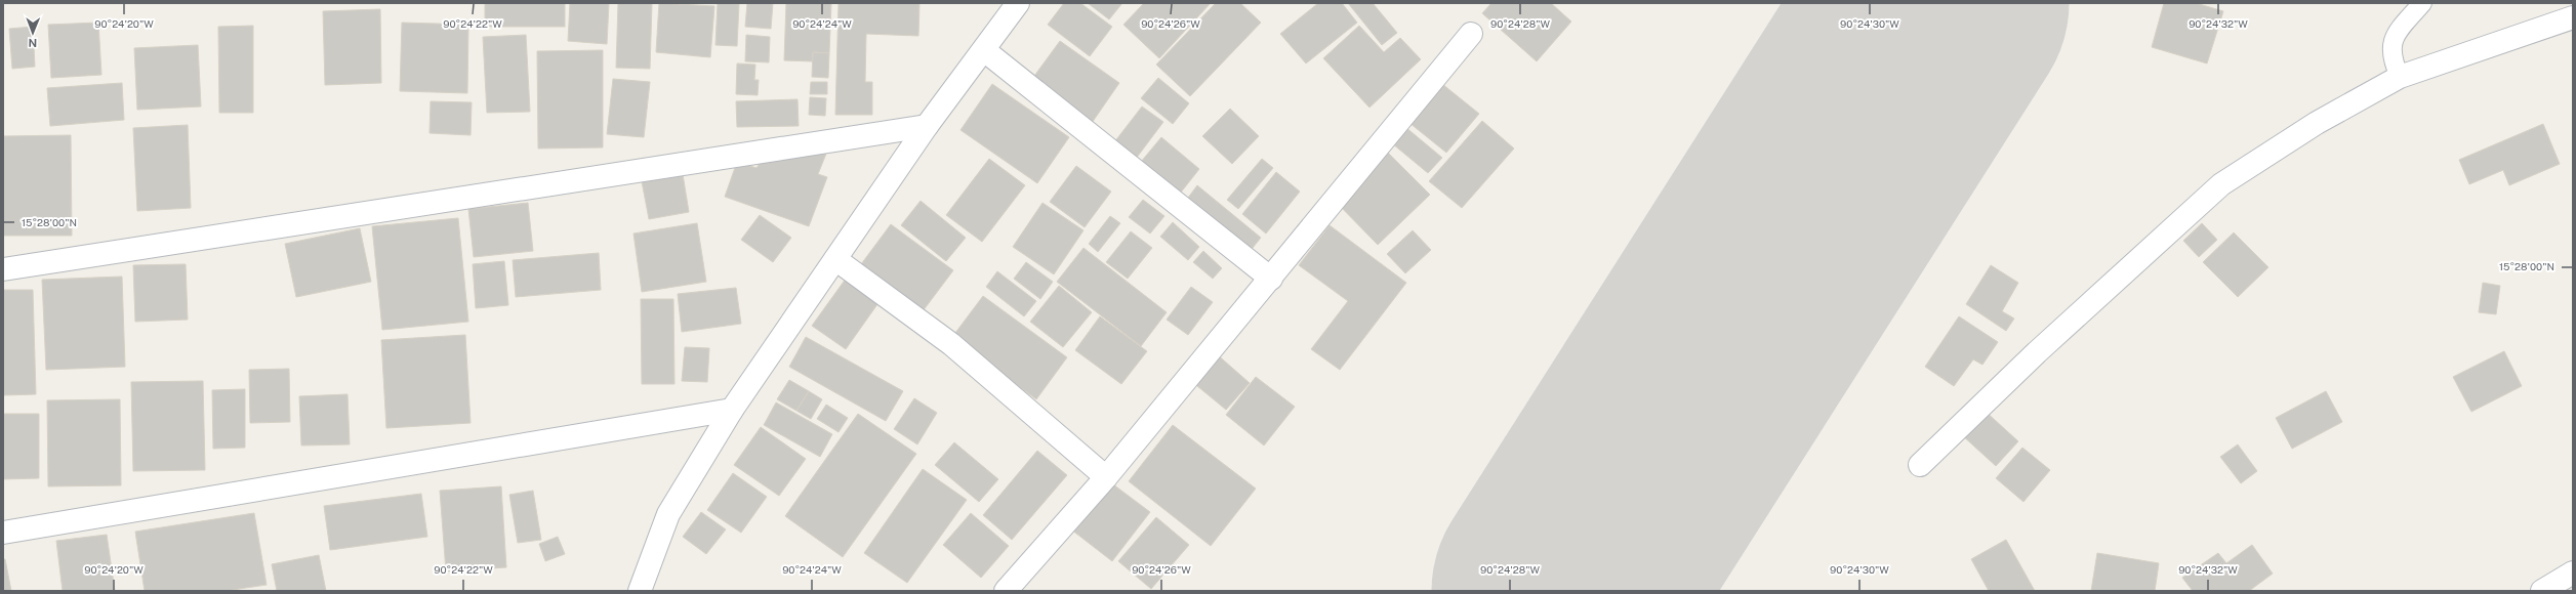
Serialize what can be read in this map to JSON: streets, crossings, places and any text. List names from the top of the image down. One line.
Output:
{"north":"bottom","coordinates":["90°24'20\"W","90°24'22\"W","90°24'24\"W","90°24'26\"W","90°24'28\"W","90°24'30\"W","90°24'32\"W","15°28'00\"N"]}
